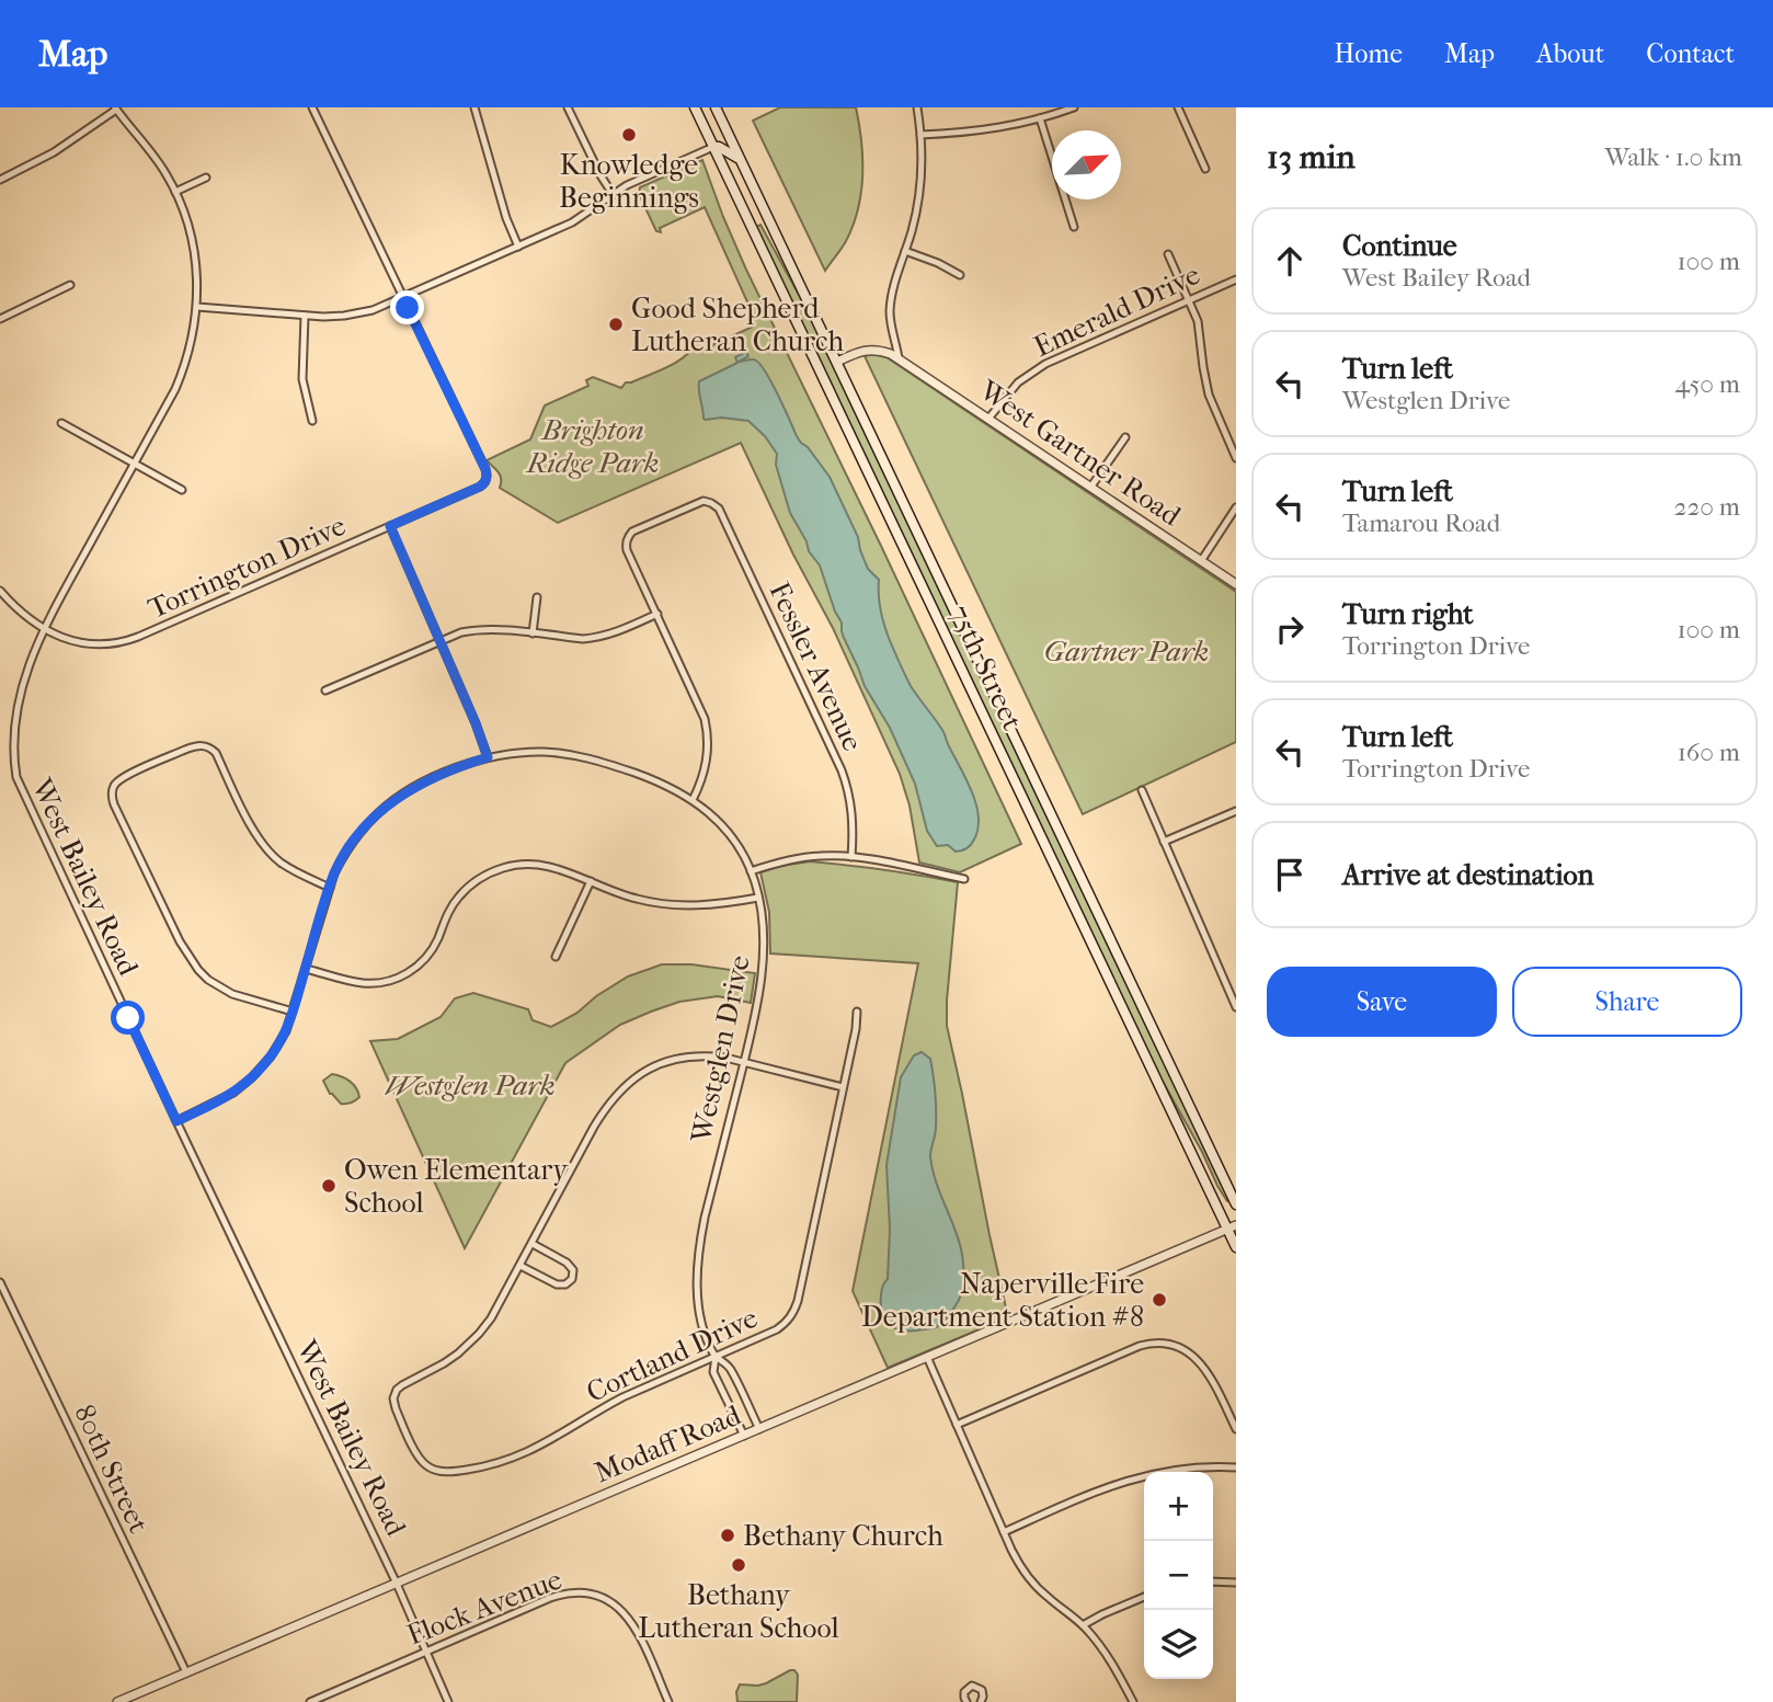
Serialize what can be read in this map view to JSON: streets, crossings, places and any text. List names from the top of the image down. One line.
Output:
{"streets":{"main road":["75th Street"],"street":["Emerald Drive","West Gartner Road","Torrington Drive","Fessler Avenue","West Bailey Road","Westglen Drive","Cortland Drive","Modaff Road","80th Street","Flock Avenue"]},"crossings":[["Emerald Drive","West Gartner Road"],["West Gartner Road","75th Street"],["Torrington Drive","West Bailey Road"],["75th Street","Modaff Road"],["West Bailey Road","Westglen Drive"],["West Bailey Road","Modaff Road"],["West Bailey Road","Flock Avenue"],["Westglen Drive","Cortland Drive"],["Westglen Drive","Modaff Road"],["Modaff Road","80th Street"]],"parks":["Brighton Ridge Park","Gartner Park","Westglen Park"],"places":["Knowledge Beginnings","Good Shepherd Lutheran Church","Owen Elementary School","Naperville Fire Department Station #8","Bethany Church","Bethany Lutheran School"],"north":"top right","page":{"header":"Map","nav":["Home","Map","About","Contact"],"heading":["13 min","Walk · 1.0 km"],"list":[["Continue","West Bailey Road","100 m"],["Turn left","Westglen Drive","450 m"],["Turn left","Tamarou Road","220 m"],["Turn right","Torrington Drive","100 m"],["Turn left","Torrington Drive","160 m"],"Arrive at destination"],"buttons":["Save","Share"],"map_buttons":["+","−"]}}
